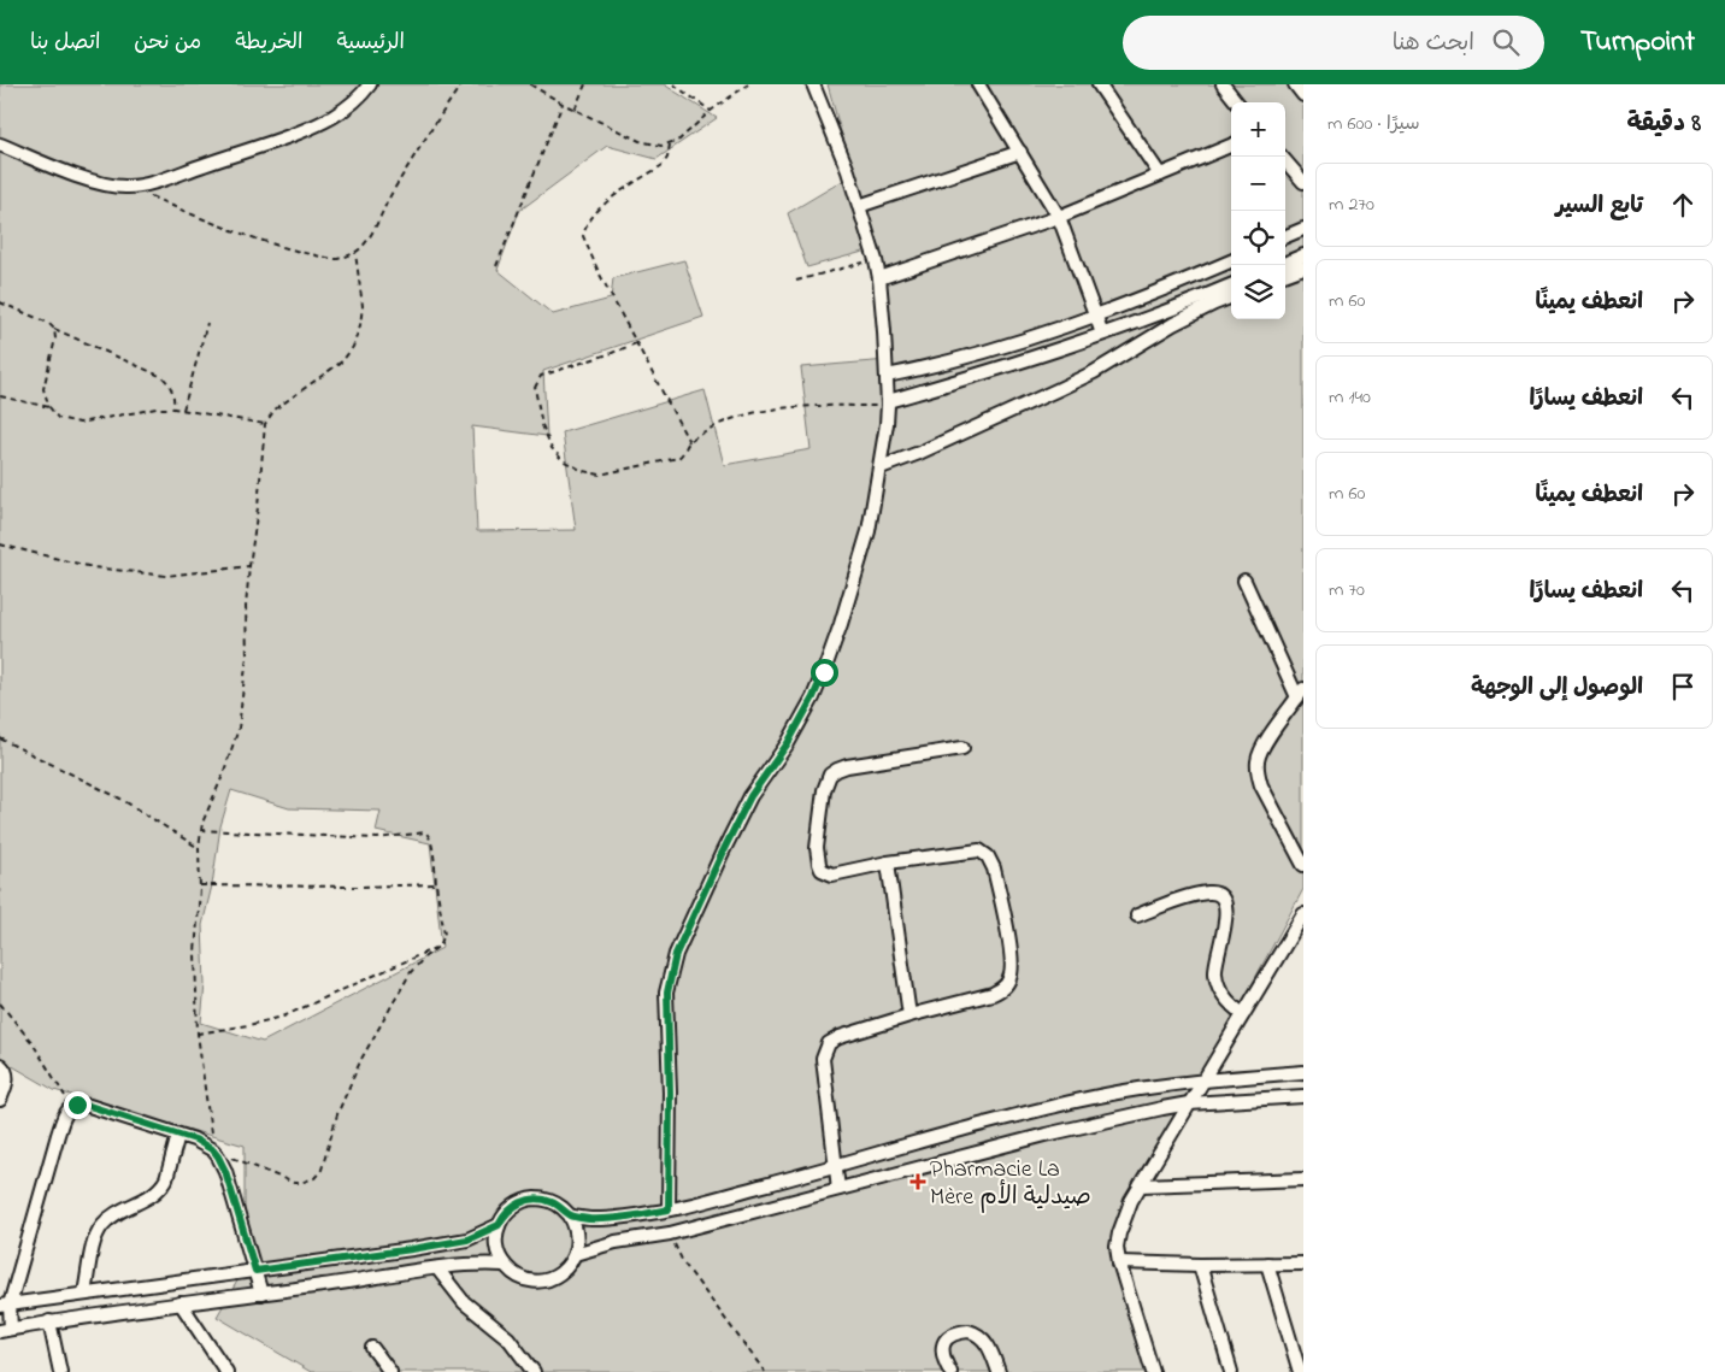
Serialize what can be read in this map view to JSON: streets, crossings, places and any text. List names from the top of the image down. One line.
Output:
{"places":{"health":["Pharmacie La Mère صيدلية الأم"]},"page":{"header":"Turnpoint","search":"ابحث هنا","nav":["الرئيسية","الخريطة","من نحن","اتصل بنا"],"heading":["8 دقيقة","سيرًا · 600 m"],"map_buttons":["+","−"],"list":[["تابع السير","270 m"],["انعطف يمينًا","60 m"],["انعطف يسارًا","140 m"],["انعطف يمينًا","60 m"],["انعطف يسارًا","70 m"],"الوصول إلى الوجهة"]}}
